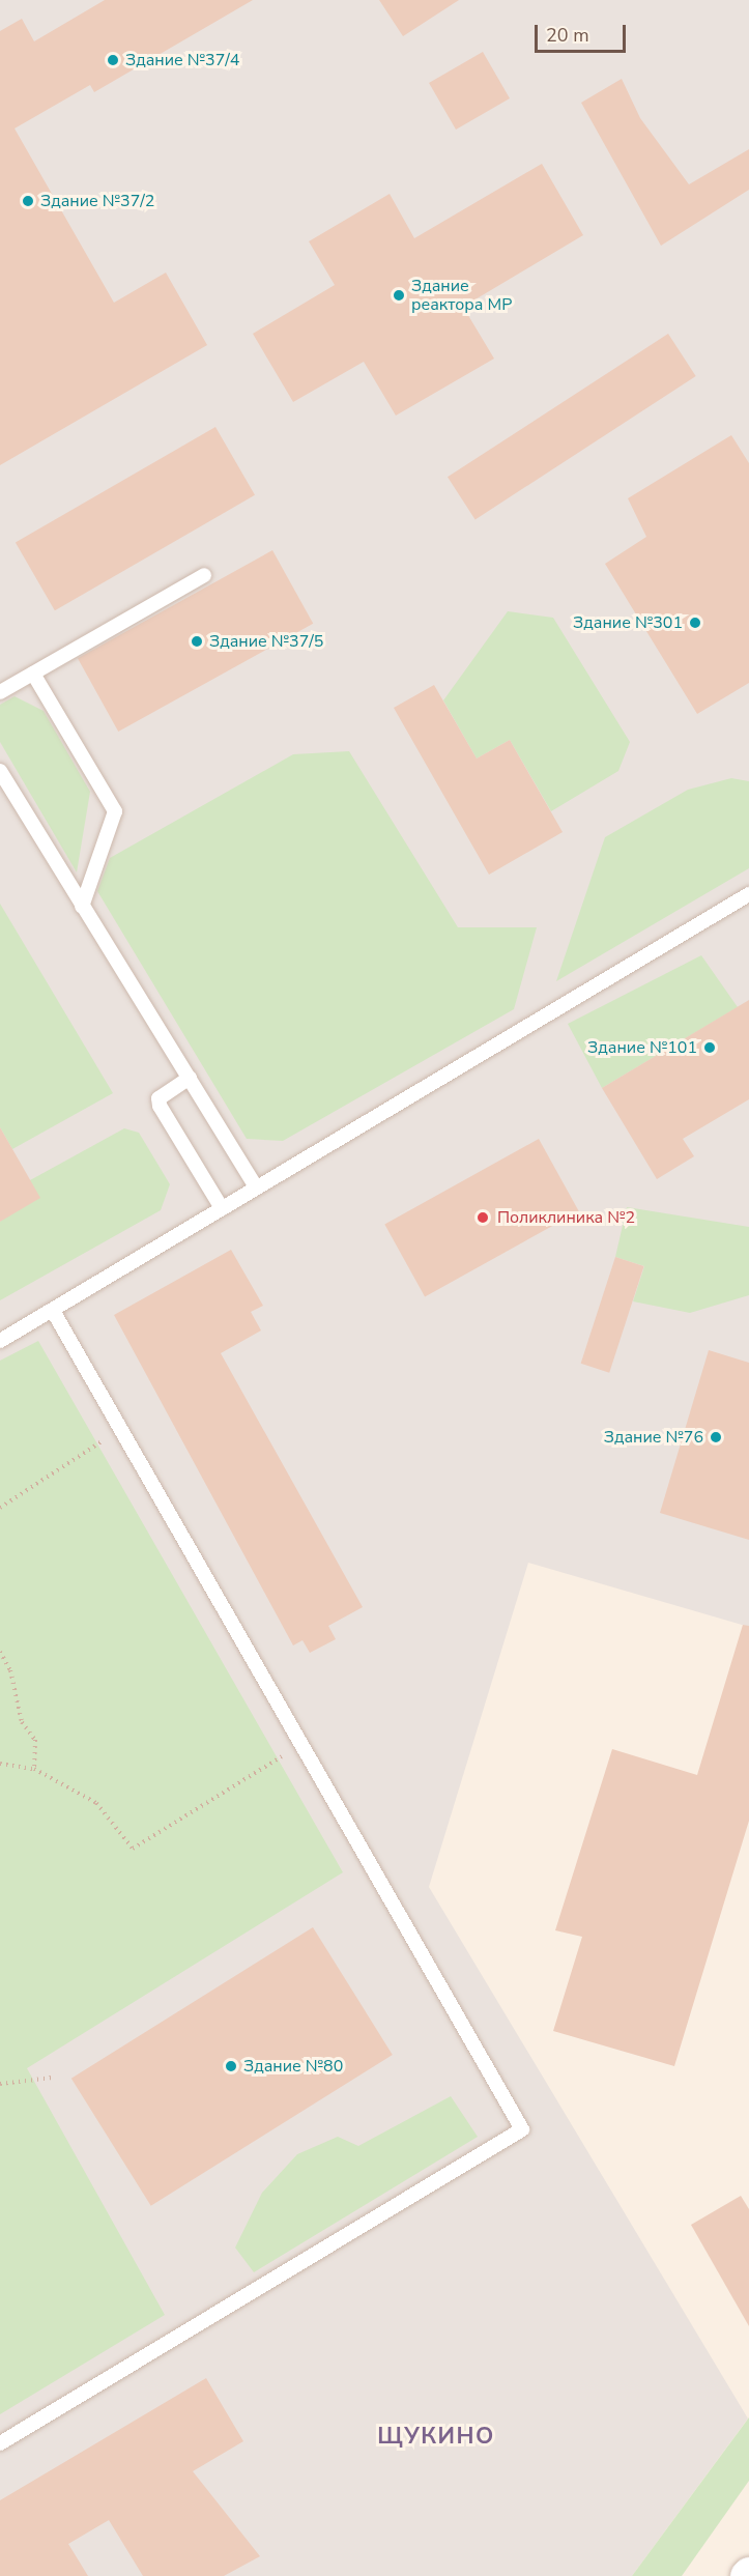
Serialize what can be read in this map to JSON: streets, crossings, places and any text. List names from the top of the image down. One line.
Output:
{"districts":["ЩУКИНО"],"places":["Здание №37/4","Здание №37/2","Здание реактора МР","Здание №301","Здание №37/5","Здание №101","Поликлиника №2","Здание №76","Здание №80"],"scale_bar":"20 m"}
